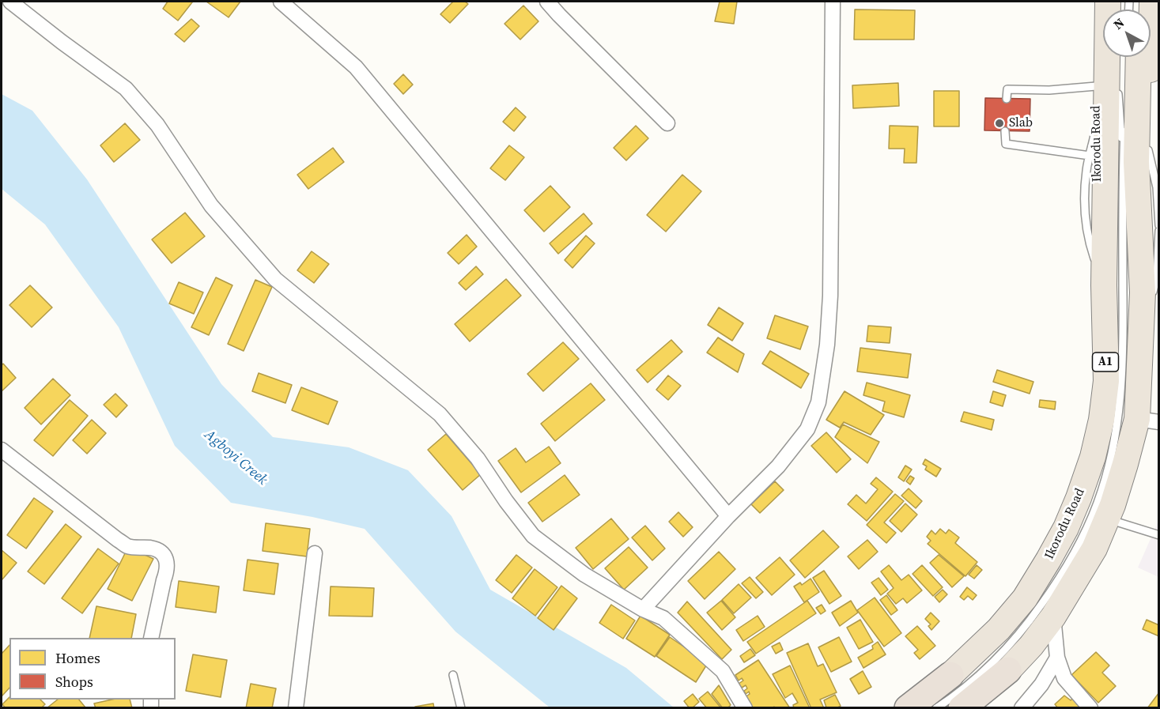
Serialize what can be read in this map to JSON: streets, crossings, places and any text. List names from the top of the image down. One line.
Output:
{"streets":{"highway":["Ikorodu Road","A1"]},"water":["Agboyi Creek"],"places":["Slab"],"legend":["Homes","Shops"],"north":"top left"}
